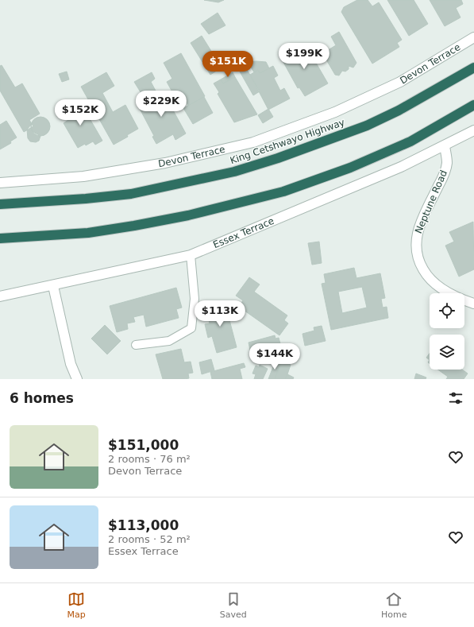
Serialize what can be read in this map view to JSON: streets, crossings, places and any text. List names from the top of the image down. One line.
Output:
{"streets":{"highway":["King Cetshwayo Highway"],"street":["Devon Terrace","Neptune Road","Essex Terrace"]},"crossings":[["Neptune Road","Essex Terrace"]],"page":{"price":["$199K","$151K","$229K","$152K","$113K","$144K"],"heading":"6 homes","list":[{"name":"$151,000","note":"2 rooms · 76 m² · Devon Terrace"},{"name":"$113,000","note":"2 rooms · 52 m² · Essex Terrace"}],"tabs":["Map","Saved","Home"]}}
